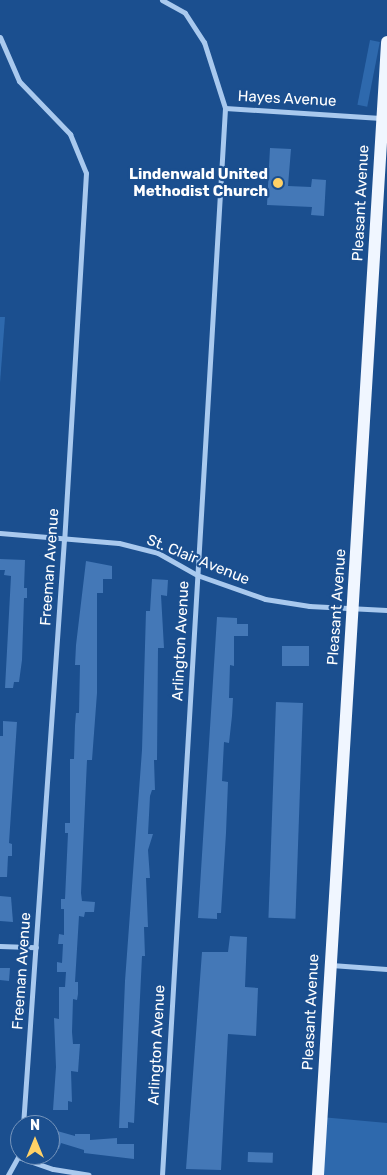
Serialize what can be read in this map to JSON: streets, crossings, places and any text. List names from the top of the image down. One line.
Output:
{"streets":{"main road":["Pleasant Avenue"],"street":["Hayes Avenue","St. Clair Avenue","Freeman Avenue","Arlington Avenue"]},"crossings":[["Hayes Avenue","Pleasant Avenue"],["Hayes Avenue","Arlington Avenue"],["Pleasant Avenue","St. Clair Avenue"],["St. Clair Avenue","Freeman Avenue"],["St. Clair Avenue","Arlington Avenue"]],"places":["Lindenwald United Methodist Church"],"north":"top"}
